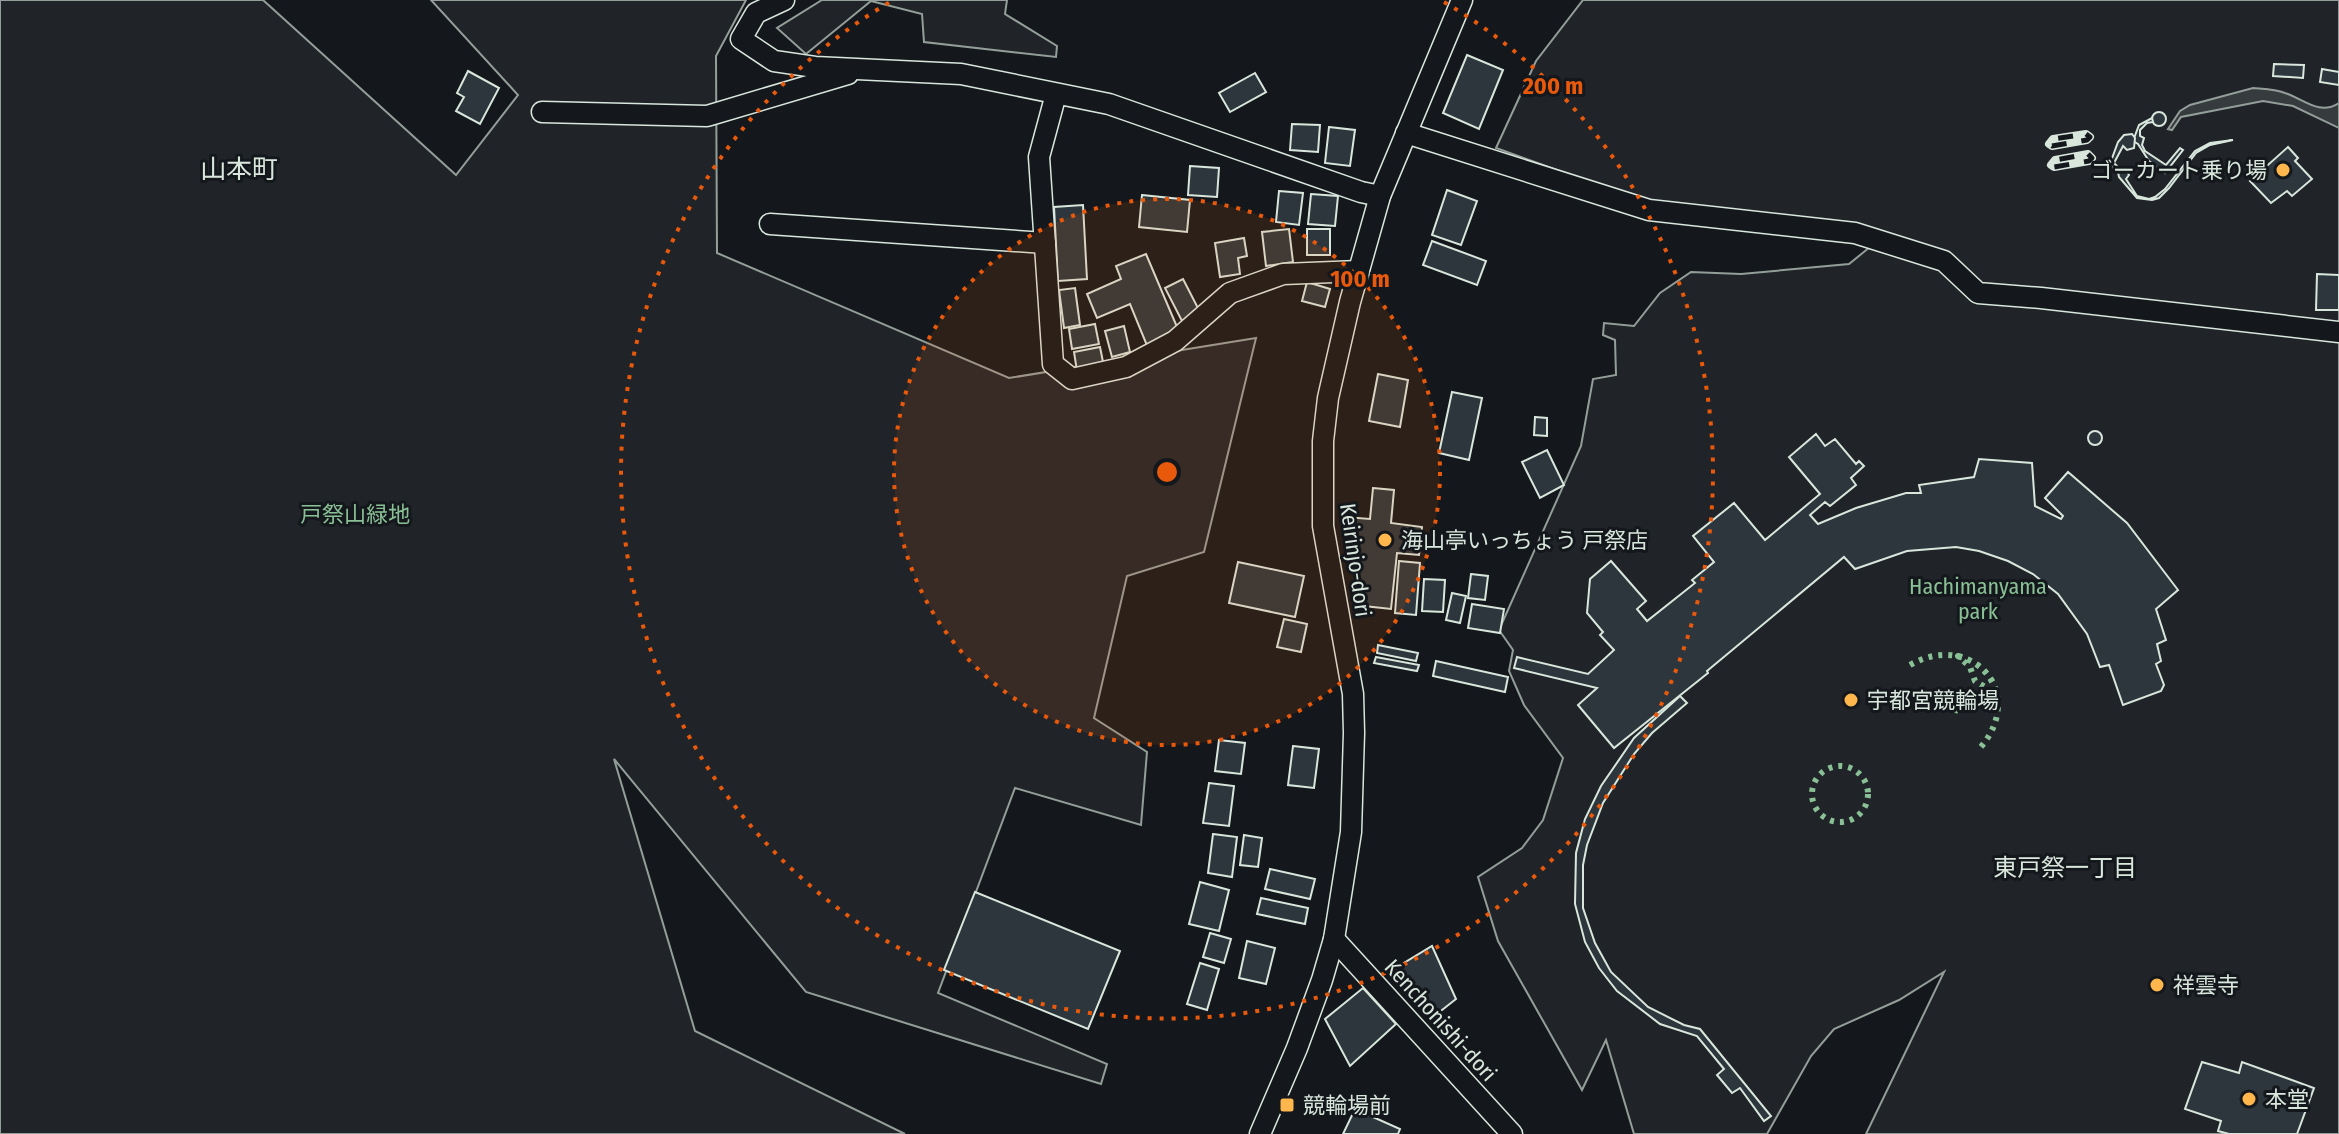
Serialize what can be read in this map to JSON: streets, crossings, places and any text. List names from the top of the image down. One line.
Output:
{"streets":{"street":["Keirinjo-dori","Kenchonishi-dori"]},"crossings":[["Keirinjo-dori","Kenchonishi-dori"]],"districts":["山本町","東戸祭一丁目"],"parks":["戸祭山緑地","Hachimanyama park"],"places":{"other":["ゴーカート乗り場","海山亭いっちょう 戸祭店","宇都宮競輪場","祥雲寺","本堂"],"transit":["競輪場前"]},"rings":["200 m","100 m"]}
